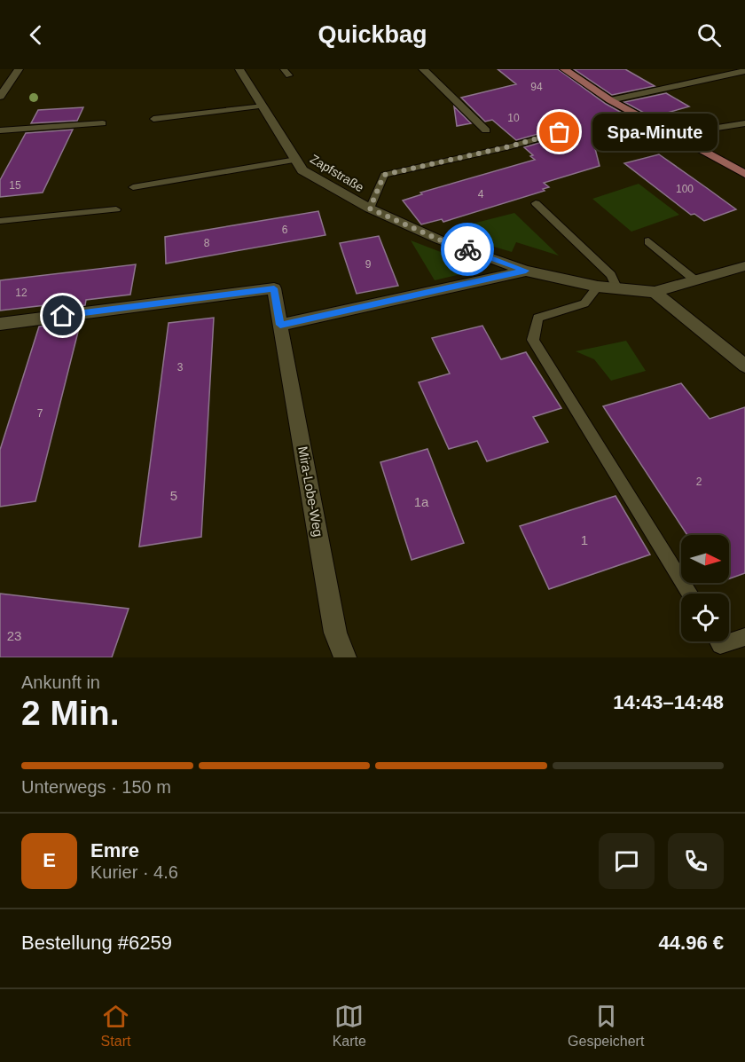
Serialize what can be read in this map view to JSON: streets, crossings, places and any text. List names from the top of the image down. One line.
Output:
{"streets":{"street":["Zapfstraße","Mira-Lobe-Weg"]},"places":["Spa-Minute"],"house_numbers":["94","10","15","100","4","6","8","9","12","3","7","2","5","1a","1","23"],"north":"right","page":{"header":"Quickbag","bubble":"Spa-Minute","heading":["2 Min.","Ankunft in","14:43–14:48"],"panel":["Emre","Kurier · 4.6","Bestellung #6259","44.96 €"],"bar":"Unterwegs · 150 m","round":"E","tabs":["Start","Karte","Gespeichert"]}}
